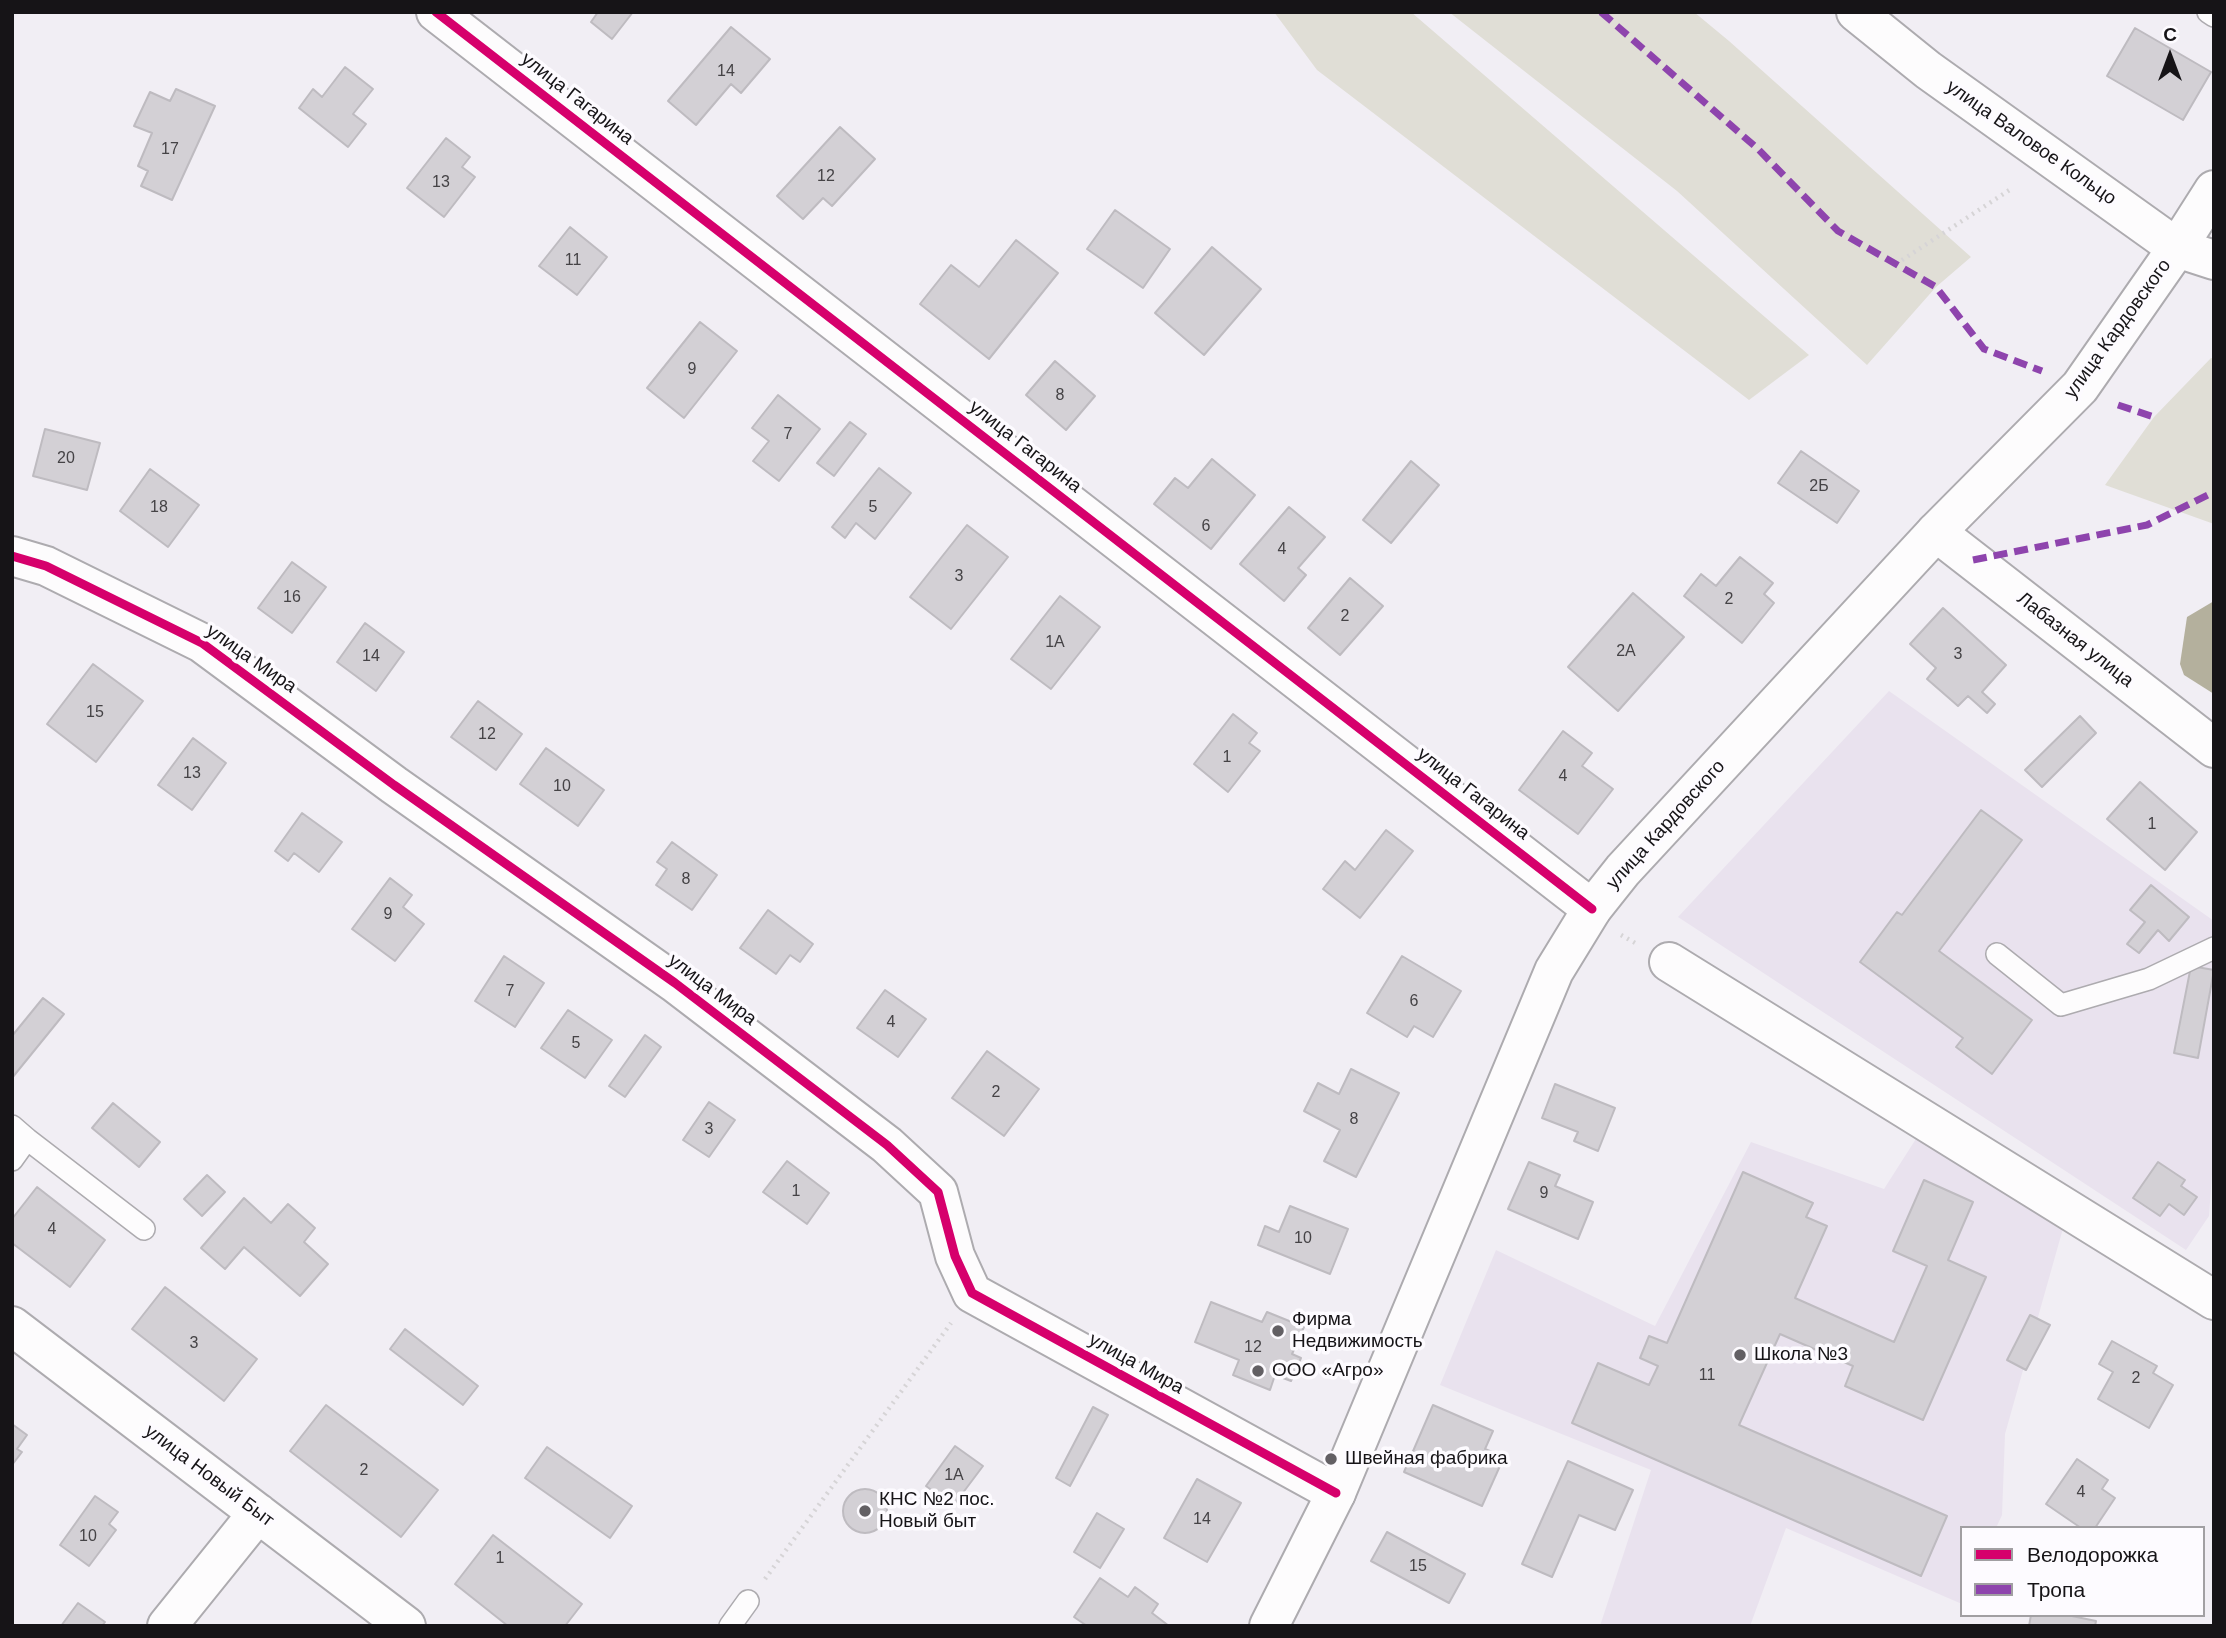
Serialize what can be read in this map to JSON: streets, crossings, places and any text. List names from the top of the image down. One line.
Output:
{"streets":{"street":["улица Гагарина","улица Валовое Кольцо","улица Кардовского","Лабазная улица","улица Мира","улица Новый Быт"]},"crossings":[["улица Гагарина","улица Кардовского"],["улица Валовое Кольцо","улица Кардовского"],["улица Кардовского","Лабазная улица"],["улица Кардовского","улица Мира"]],"places":["Фирма Недвижимость","Школа №3","ООО «Агро»","Швейная фабрика","КНС №2 пос. Новый быт"],"house_numbers":["14","17","12","13","11","9","8","7","20","2Б","18","5","6","4","3","16","2","2","1А","2А","3","14","15","12","1","13","4","10","1","8","9","7","6","4","5","2","8","3","1","9","4","10","3","12","11","2","2","1А","4","14","10","1","15"],"legend":["Велодорожка","Тропа"],"north":"top"}
